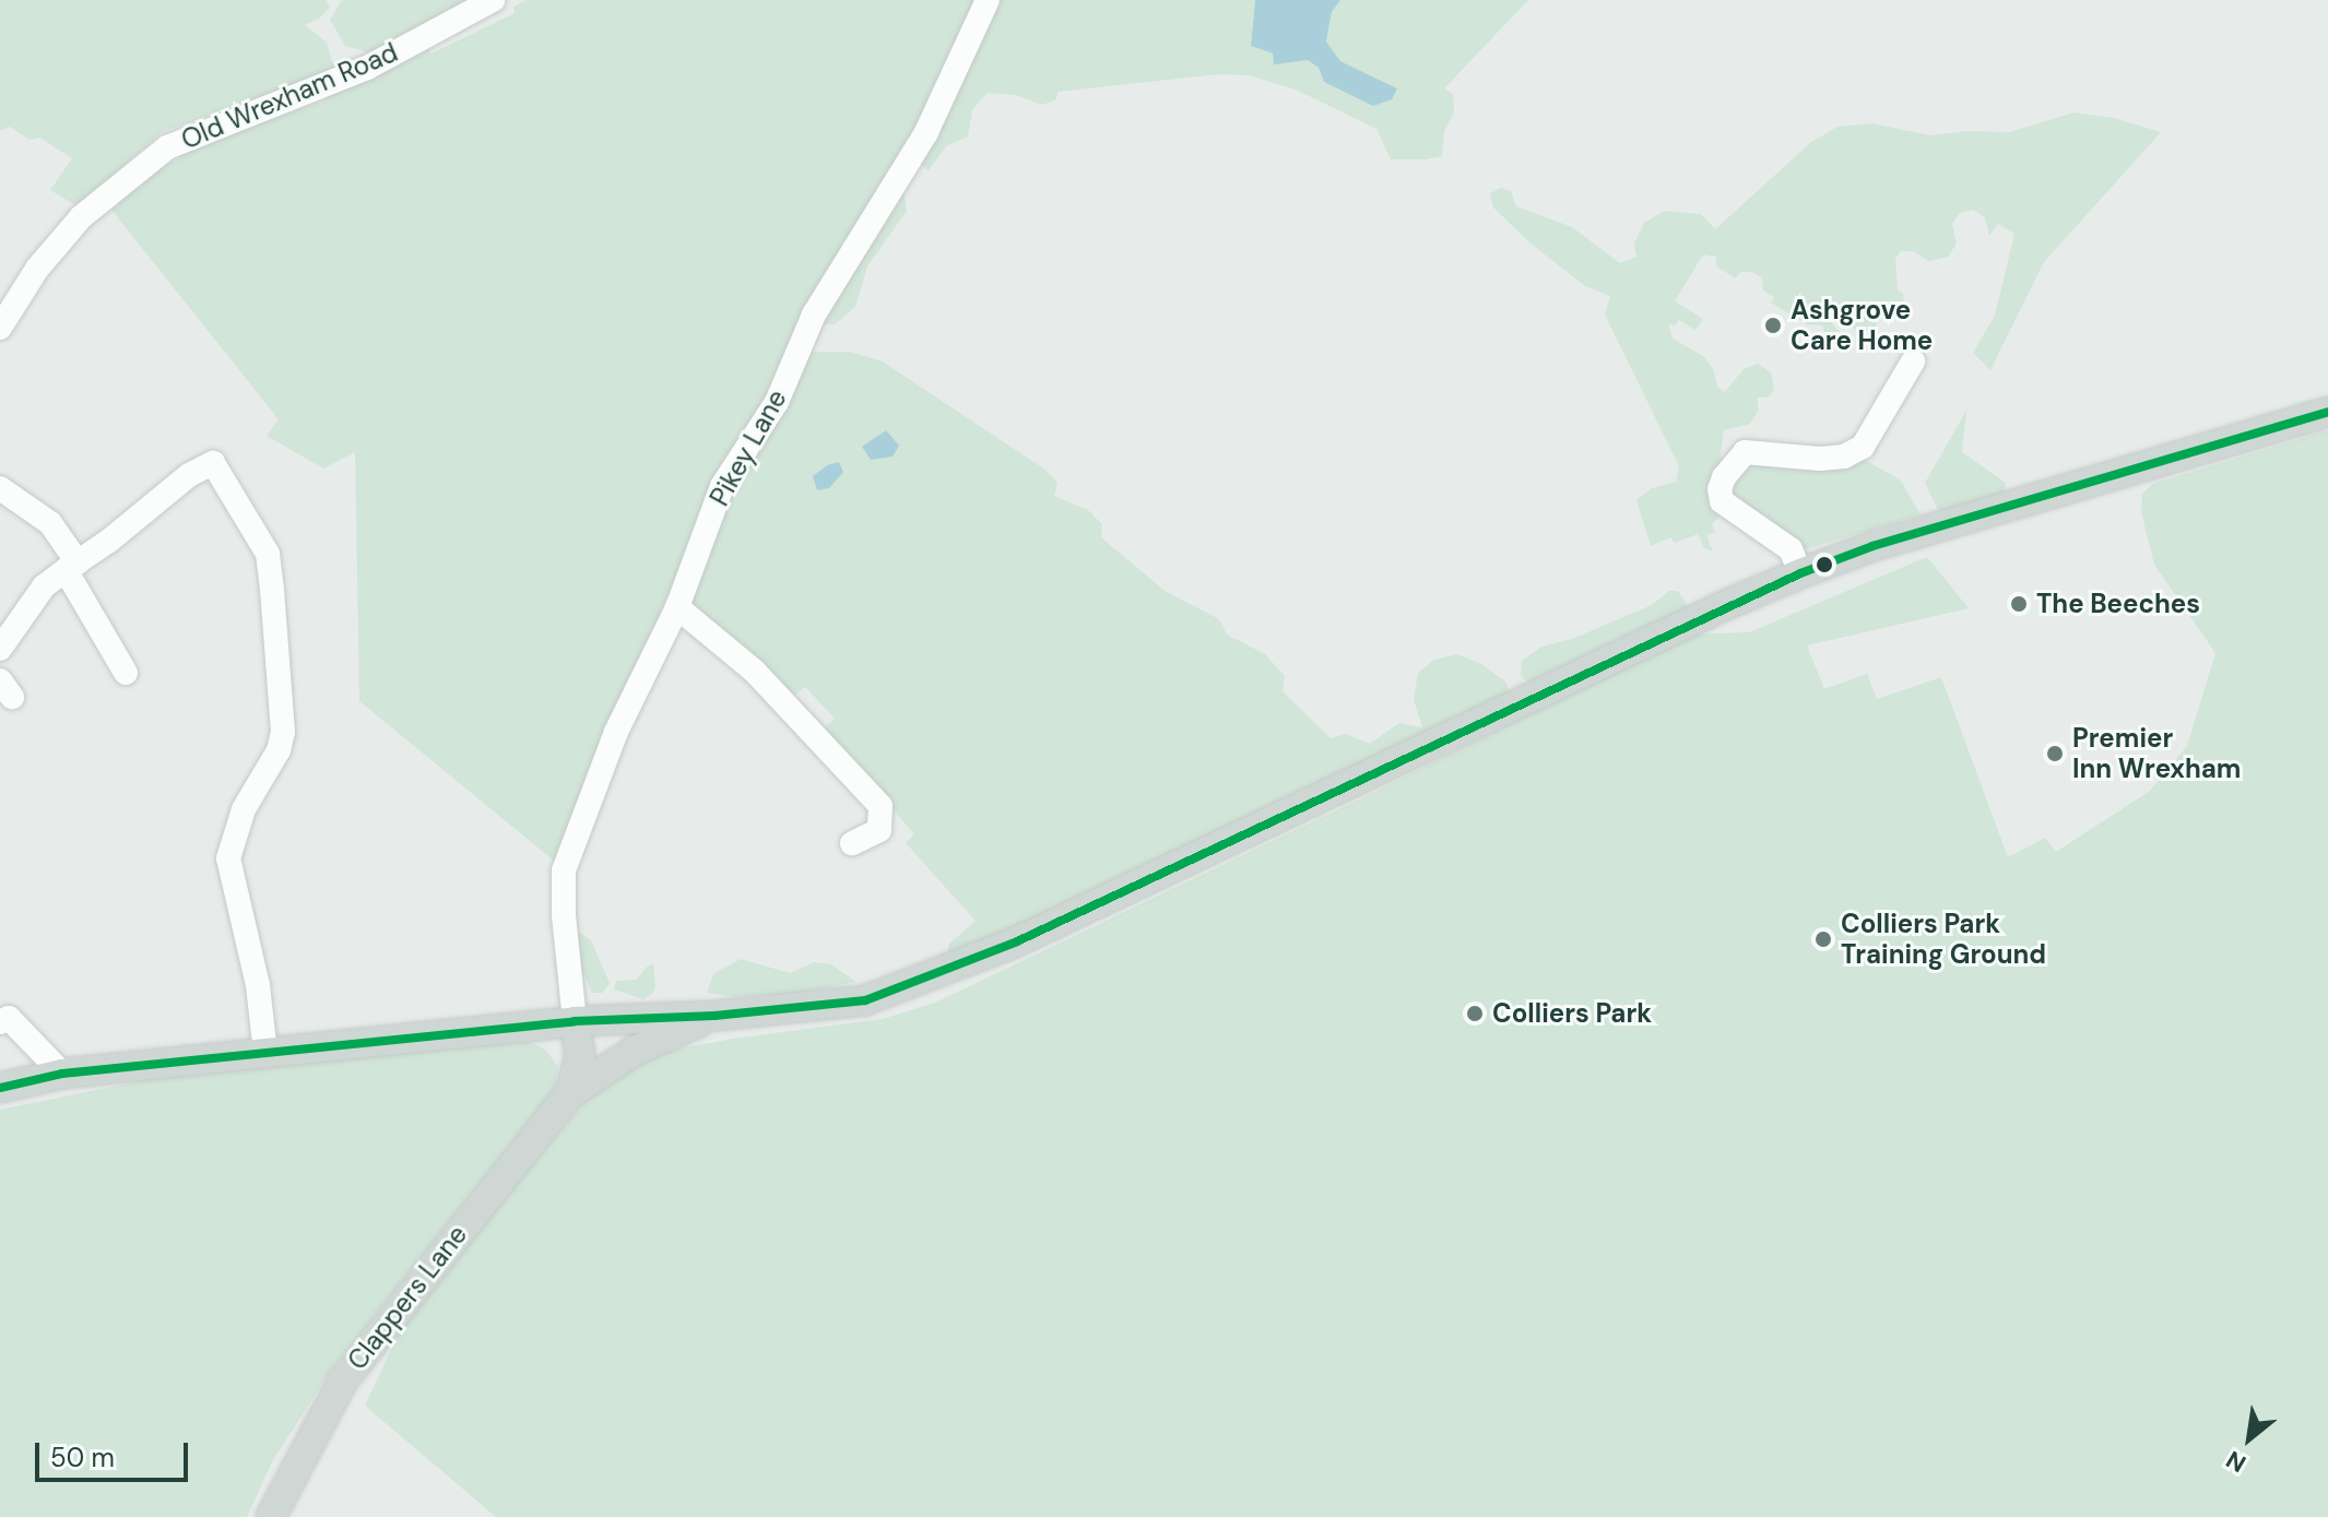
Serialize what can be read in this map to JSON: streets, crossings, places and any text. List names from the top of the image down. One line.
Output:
{"streets":{"main road":["Clappers Lane"],"street":["Old Wrexham Road","Pikey Lane"]},"crossings":[["Pikey Lane","Clappers Lane"]],"places":["Ashgrove Care Home","The Beeches","Premier Inn Wrexham","Colliers Park Training Ground","Colliers Park"],"scale_bar":"50 m","north":"bottom left"}
